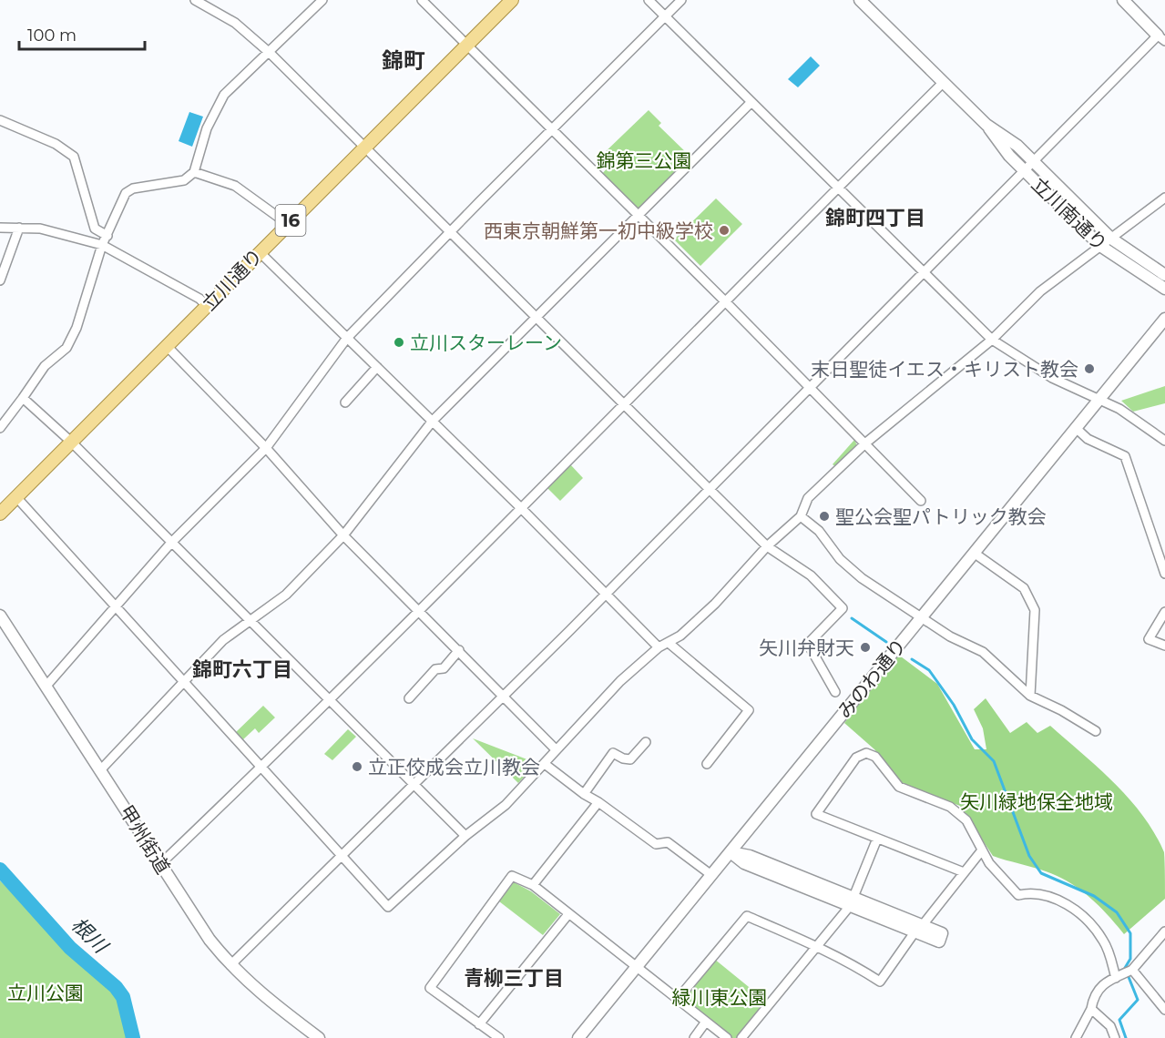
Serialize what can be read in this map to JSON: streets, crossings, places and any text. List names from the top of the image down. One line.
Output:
{"streets":{"main road":["16","立川通り"],"street":["立川南通り","みのわ通り","甲州街道"]},"districts":["錦町","錦町四丁目","錦町六丁目","青柳三丁目"],"water":["根川"],"parks":["錦第三公園","矢川緑地保全地域","立川公園","緑川東公園"],"places":["西東京朝鮮第一初中級学校","立川スターレーン","末日聖徒イエス・キリスト教会","聖公会聖パトリック教会","矢川弁財天","立正佼成会立川教会"],"scale_bar":"100 m"}
